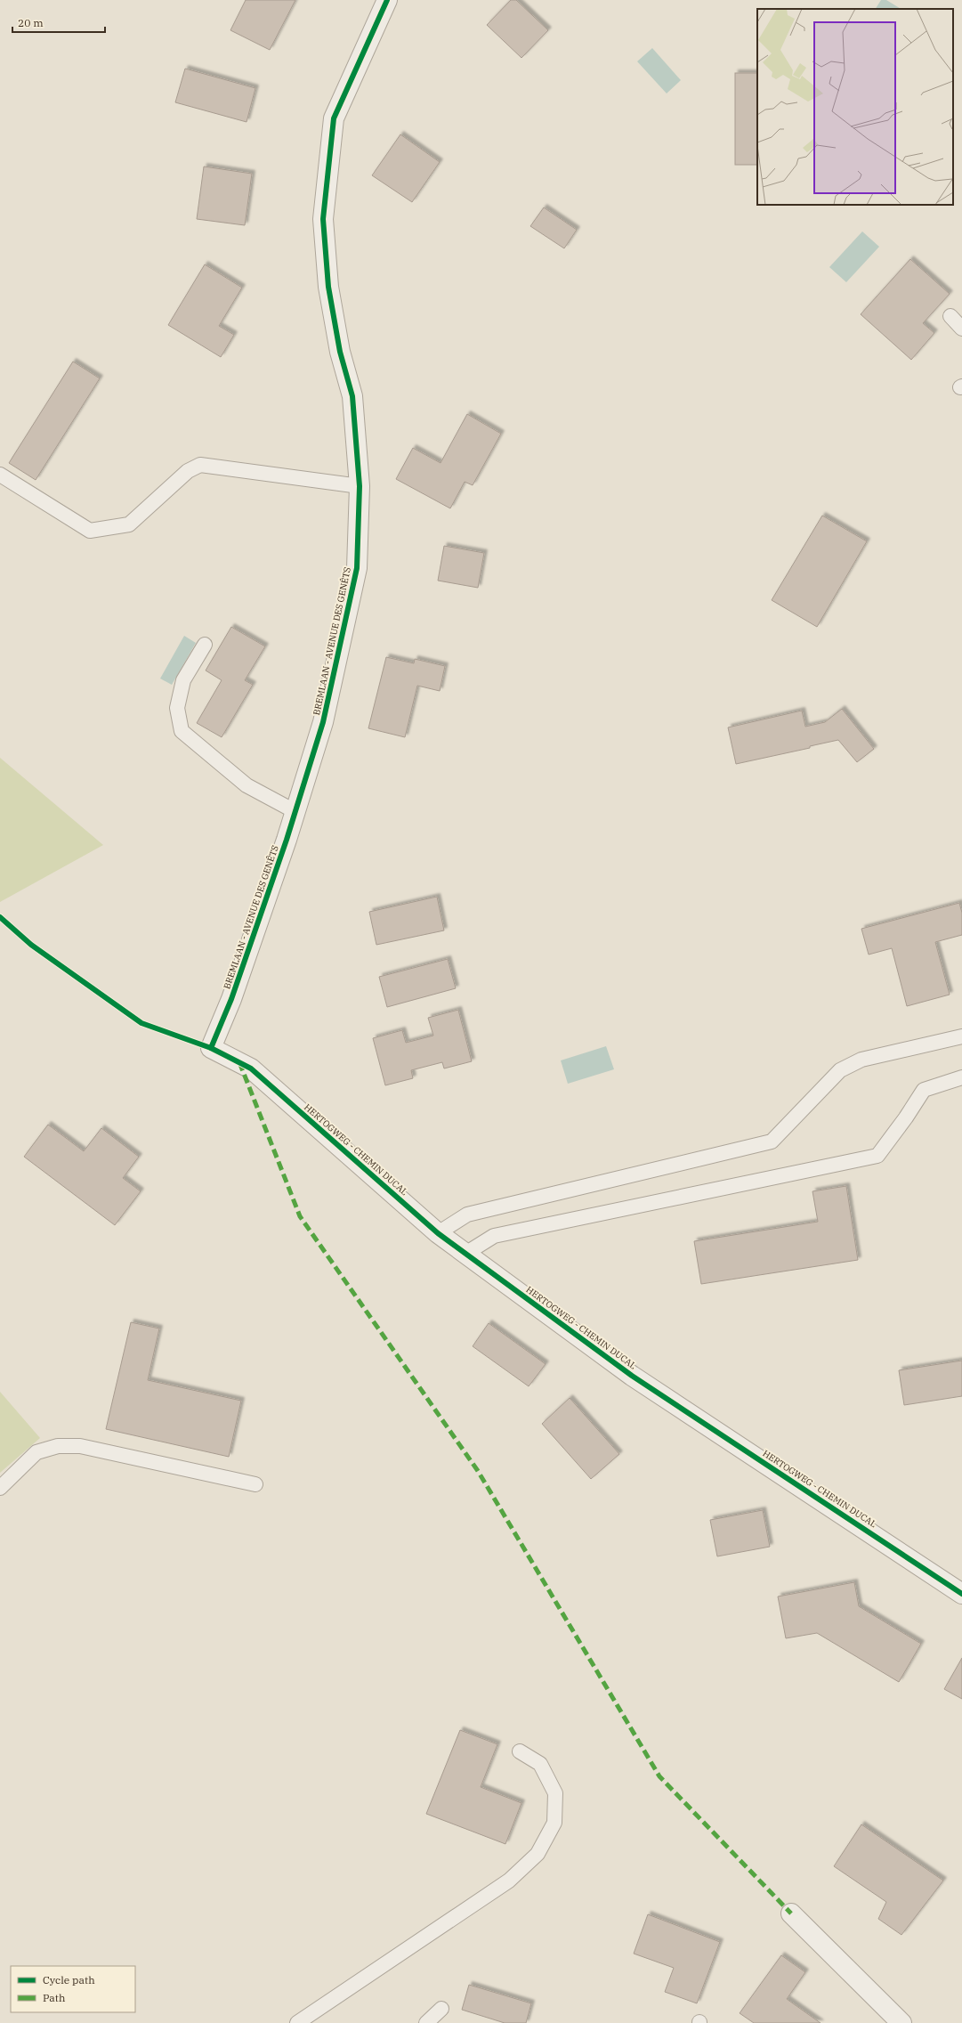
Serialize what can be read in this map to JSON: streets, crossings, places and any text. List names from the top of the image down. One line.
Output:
{"streets":{"street":["BREMLAAN - AVENUE DES GENÊTS","HERTOGWEG - CHEMIN DUCAL"]},"crossings":[["BREMLAAN - AVENUE DES GENÊTS","HERTOGWEG - CHEMIN DUCAL"]],"legend":["Cycle path","Path"],"scale_bar":"20 m"}
